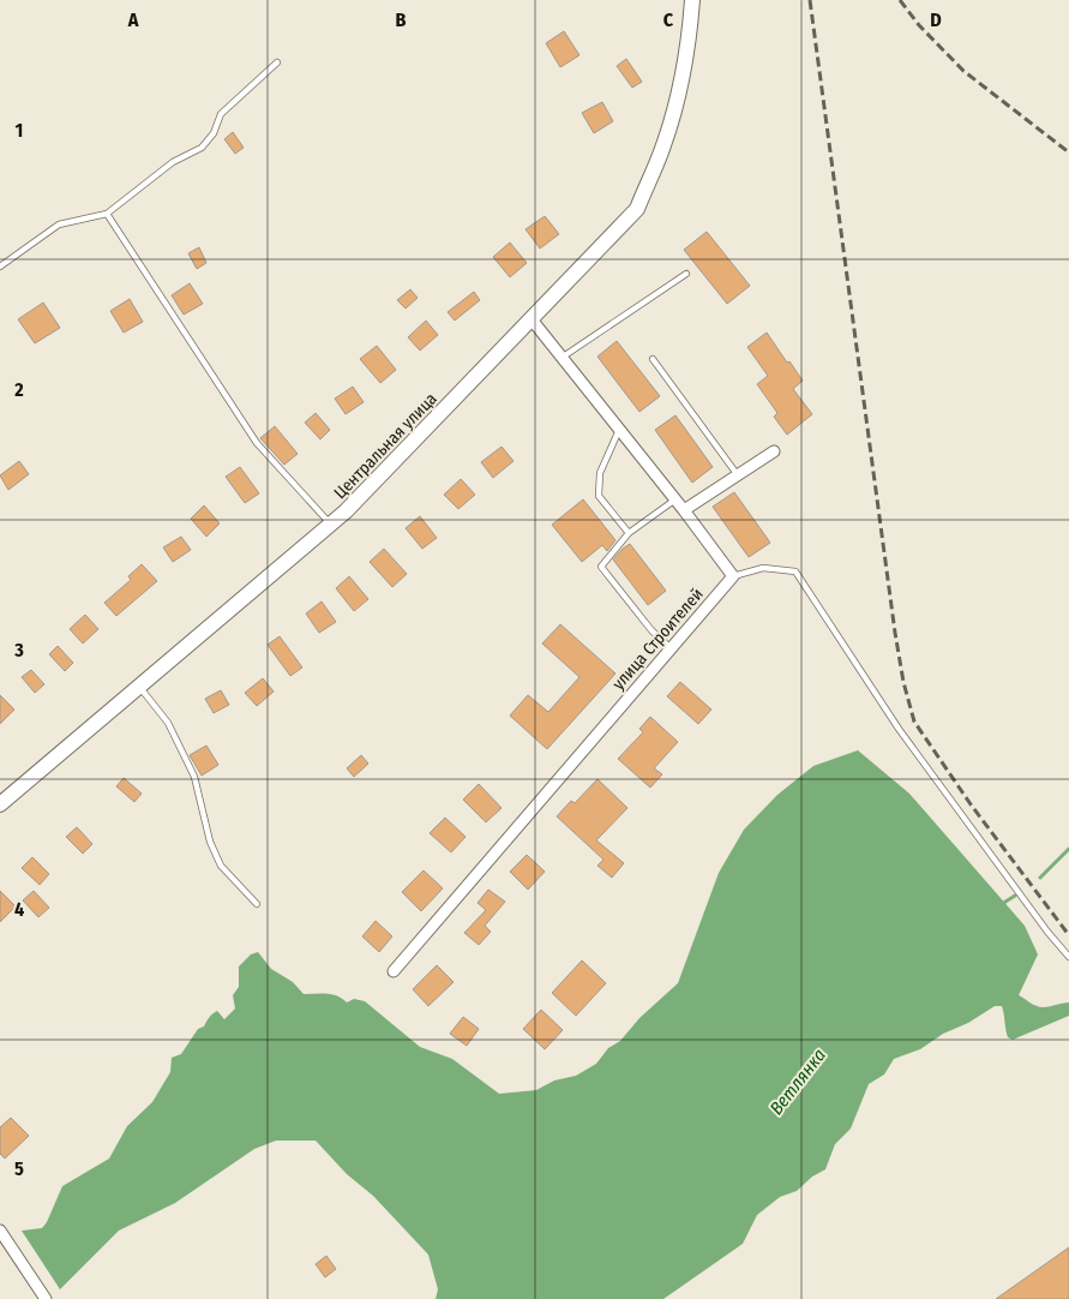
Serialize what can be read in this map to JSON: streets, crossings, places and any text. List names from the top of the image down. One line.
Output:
{"streets":{"main road":["Центральная улица"],"street":["улица Строителей"]},"water":["Ветлянка"],"grid":{"columns":["A","B","C","D"],"rows":["1","2","3","4","5"]}}
